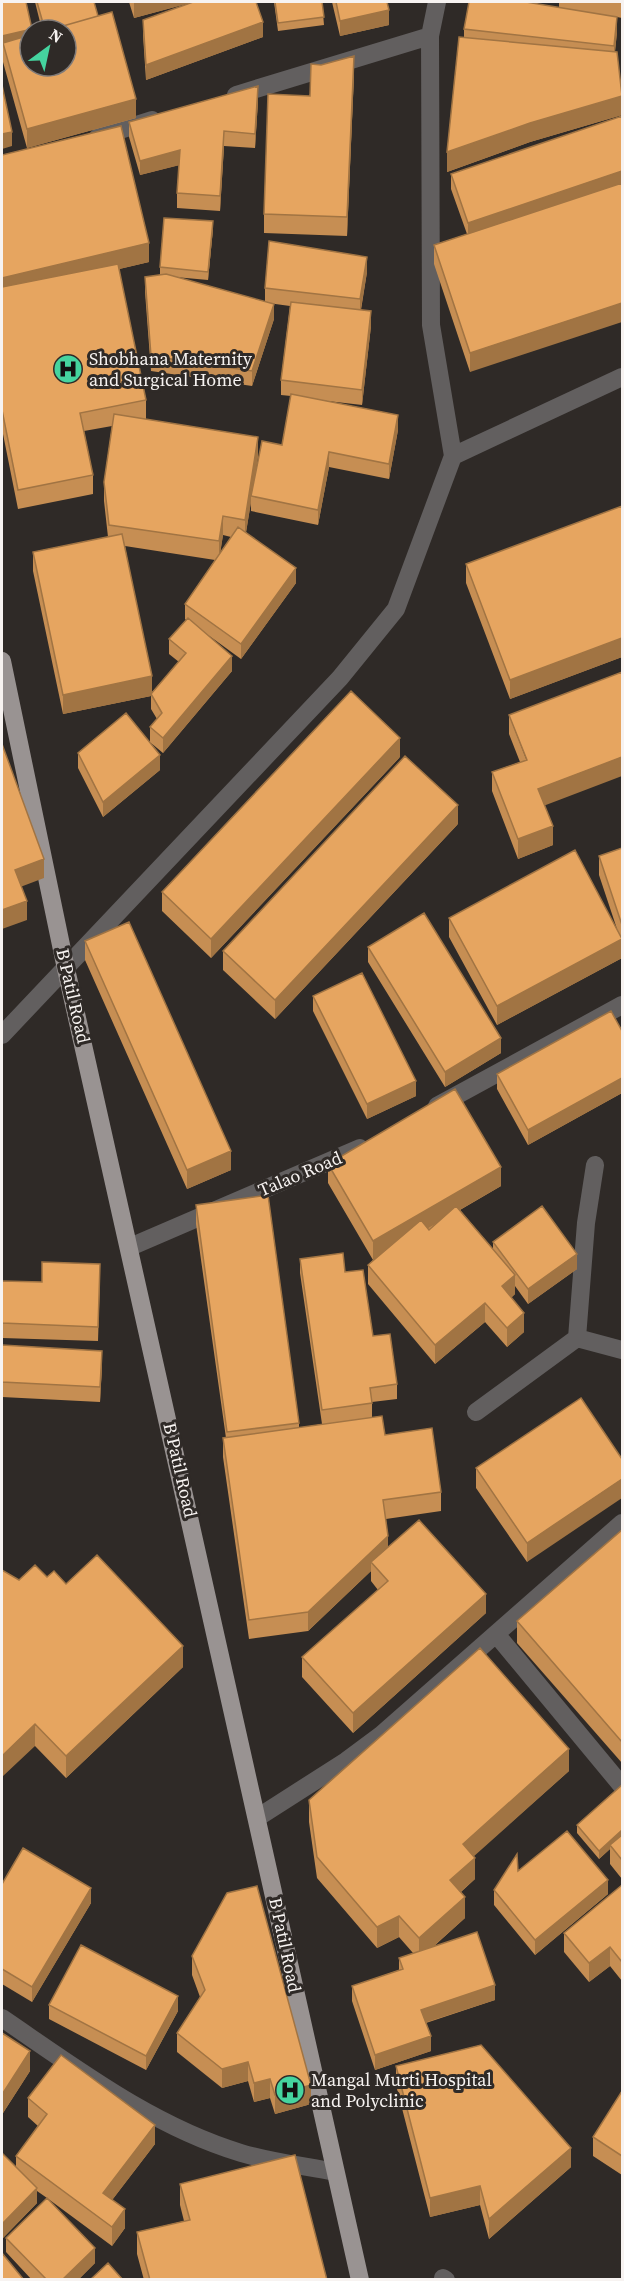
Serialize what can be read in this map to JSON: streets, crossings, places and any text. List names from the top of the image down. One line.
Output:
{"streets":{"main road":["B Patil Road"],"street":["Talao Road"]},"crossings":[["B Patil Road","Talao Road"]],"places":{"hospital":["Shobhana Maternity and Surgical Home","Mangal Murti Hospital and Polyclinic"]},"north":"top right"}
